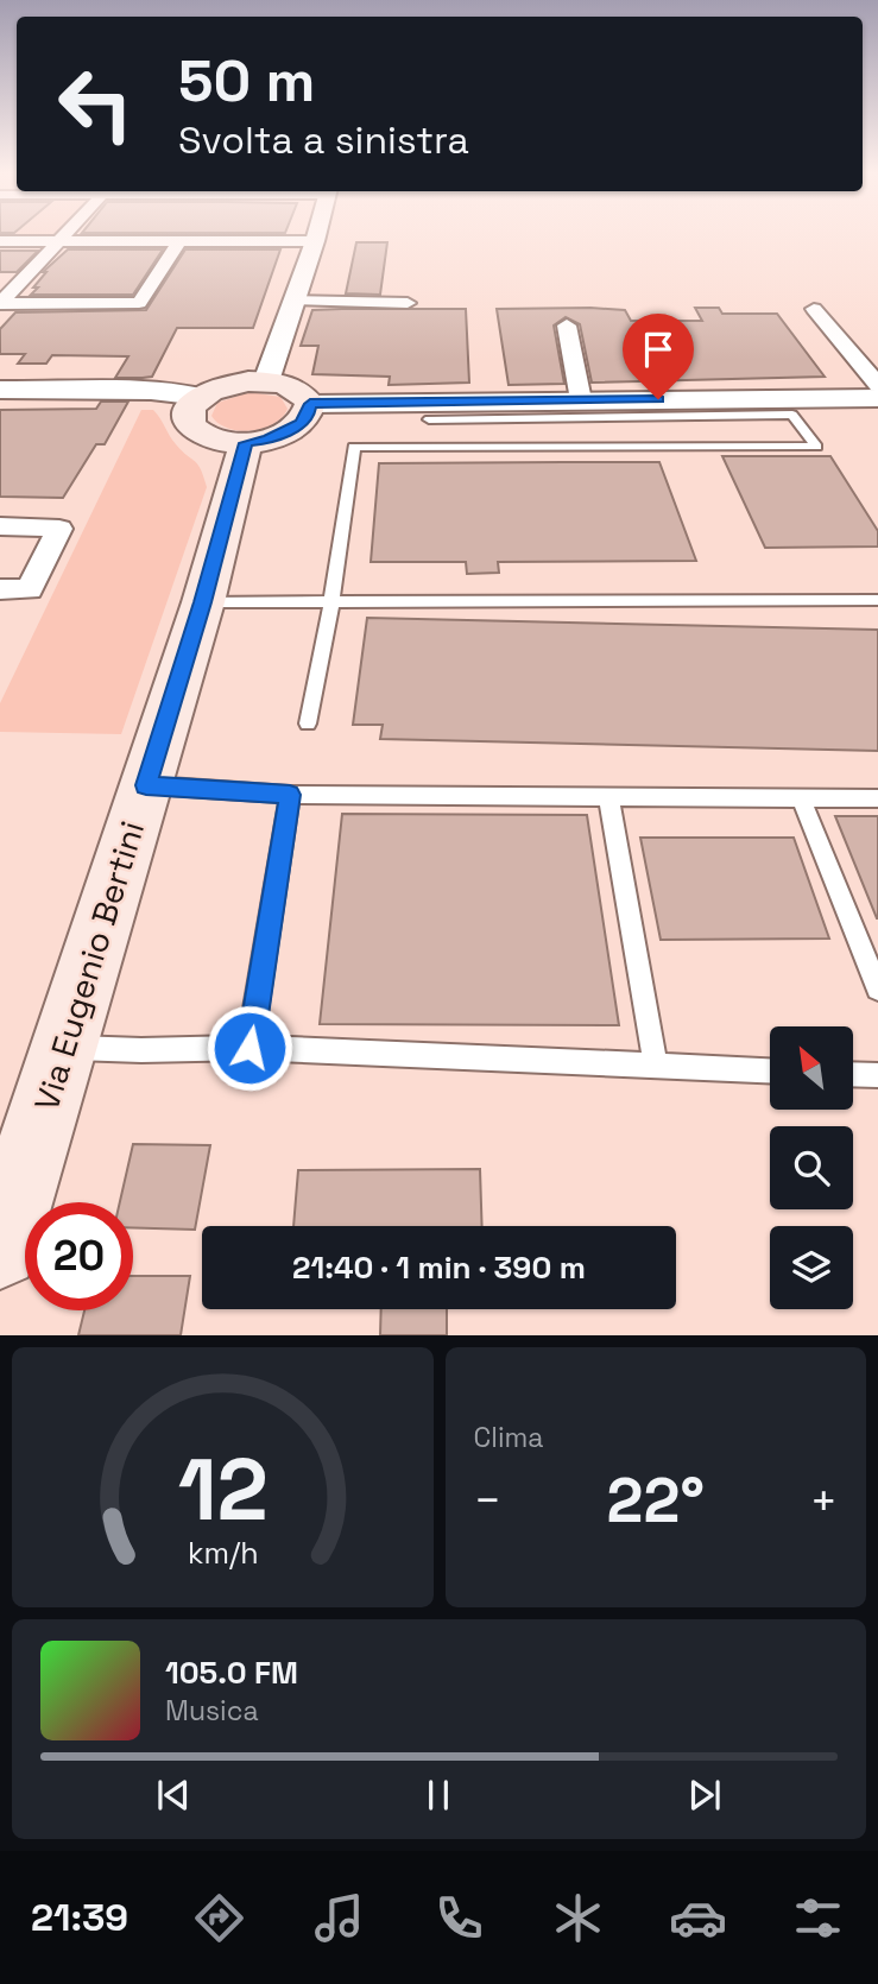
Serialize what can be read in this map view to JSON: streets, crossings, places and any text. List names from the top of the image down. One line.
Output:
{"streets":{"main road":["Via Eugenio Bertini"]},"north":"top left","page":{"turn":["50 m","Svolta a sinistra"],"limit":"20","trip":"21:40 · 1 min · 390 m","tile":"Clima","heat":["−","22°","+"],"song":["105.0 FM","Musica"],"tabs":"21:39","gauge":["12","km/h"]}}
